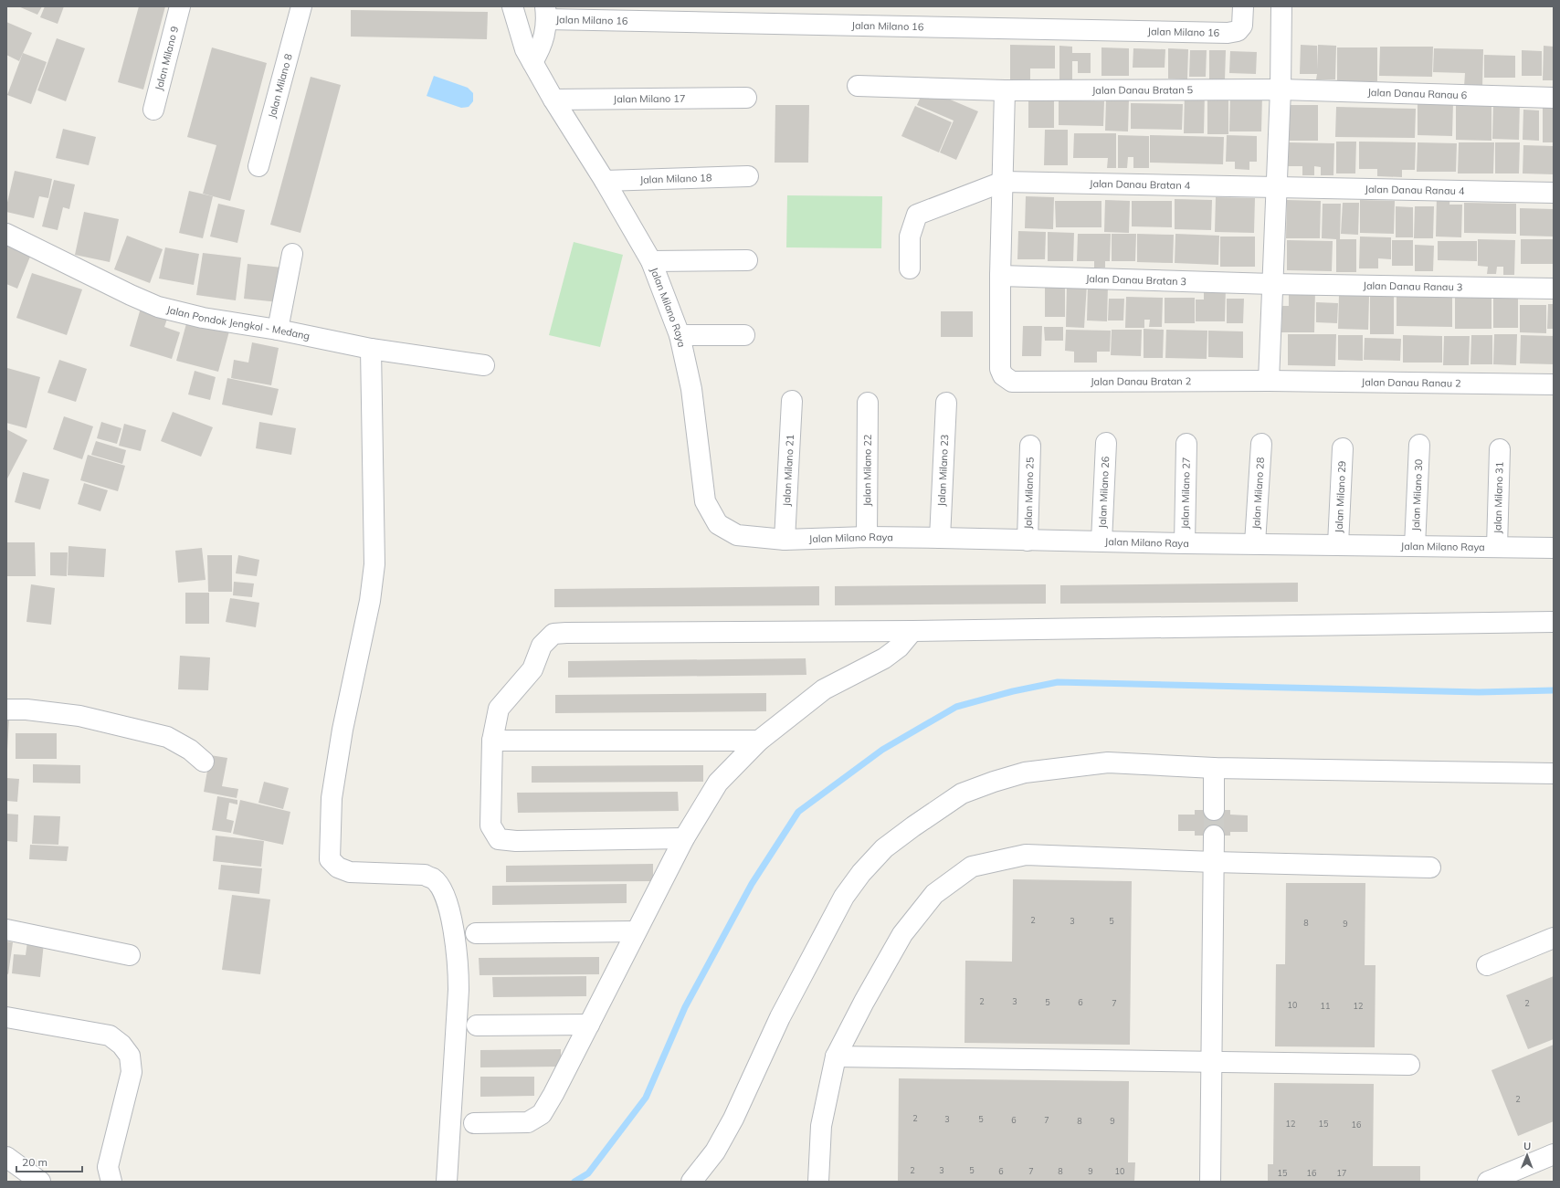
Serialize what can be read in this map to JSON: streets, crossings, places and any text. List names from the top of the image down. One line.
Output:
{"streets":{"street":["Jalan Milano 16","Jalan Milano 9","Jalan Milano 8","Jalan Danau Bratan 5","Jalan Danau Ranau 6","Jalan Milano 17","Jalan Milano 18","Jalan Danau Bratan 4","Jalan Danau Ranau 4","Jalan Danau Bratan 3","Jalan Danau Ranau 3","Jalan Milano Raya","Jalan Pondok Jengkol - Medang","Jalan Danau Bratan 2","Jalan Danau Ranau 2","Jalan Milano 21","Jalan Milano 22","Jalan Milano 23","Jalan Milano 26","Jalan Milano 25","Jalan Milano 27","Jalan Milano 28","Jalan Milano 30","Jalan Milano 29","Jalan Milano 31"]},"crossings":[["Jalan Danau Bratan 5","Jalan Danau Ranau 6"],["Jalan Milano 17","Jalan Milano Raya"],["Jalan Milano 18","Jalan Milano Raya"],["Jalan Danau Bratan 4","Jalan Danau Ranau 4"],["Jalan Danau Bratan 3","Jalan Danau Ranau 3"],["Jalan Danau Bratan 3","Jalan Danau Bratan 2"],["Jalan Milano Raya","Jalan Milano 21"],["Jalan Milano Raya","Jalan Milano 22"],["Jalan Milano Raya","Jalan Milano 23"],["Jalan Milano Raya","Jalan Milano 26"],["Jalan Milano Raya","Jalan Milano 25"],["Jalan Milano Raya","Jalan Milano 27"],["Jalan Milano Raya","Jalan Milano 28"],["Jalan Milano Raya","Jalan Milano 30"],["Jalan Milano Raya","Jalan Milano 29"],["Jalan Milano Raya","Jalan Milano 31"],["Jalan Danau Bratan 2","Jalan Danau Ranau 2"]],"house_numbers":["2","3","5","8","9","2","3","5","6","7","2","10","11","12","2","2","3","5","6","7","8","9","12","15","16","2","3","5","6","7","8","9","10","15","16","17"],"scale_bar":"20 m","north":"top"}
